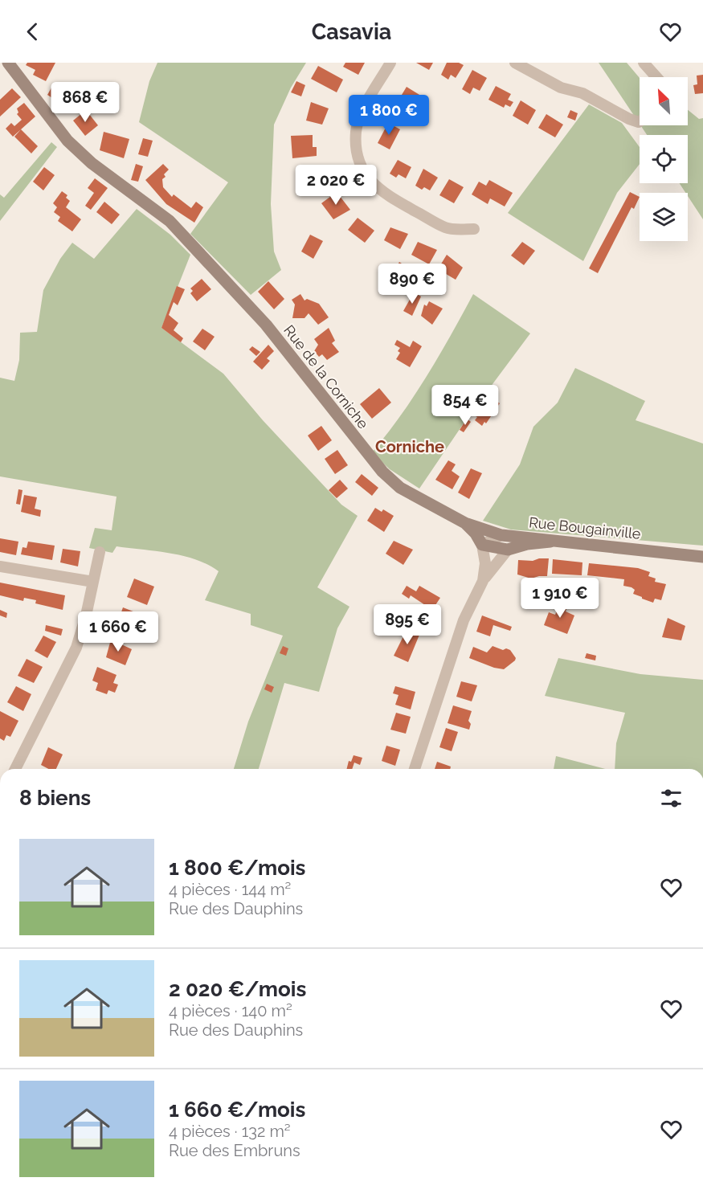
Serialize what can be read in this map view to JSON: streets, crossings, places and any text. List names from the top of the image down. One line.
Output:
{"streets":{"street":["Rue de la Corniche","Rue Bougainville"]},"crossings":[["Rue de la Corniche","Rue Bougainville"]],"districts":["Corniche"],"north":"top left","page":{"header":"Casavia","price":["868 €","1 800 €","2 020 €","890 €","854 €","1 910 €","895 €","1 660 €"],"heading":"8 biens","list":[{"name":"1 800 €/mois","note":"4 pièces · 144 m² · Rue des Dauphins"},{"name":"2 020 €/mois","note":"4 pièces · 140 m² · Rue des Dauphins"},{"name":"1 660 €/mois","note":"4 pièces · 132 m² · Rue des Embruns"}]}}
